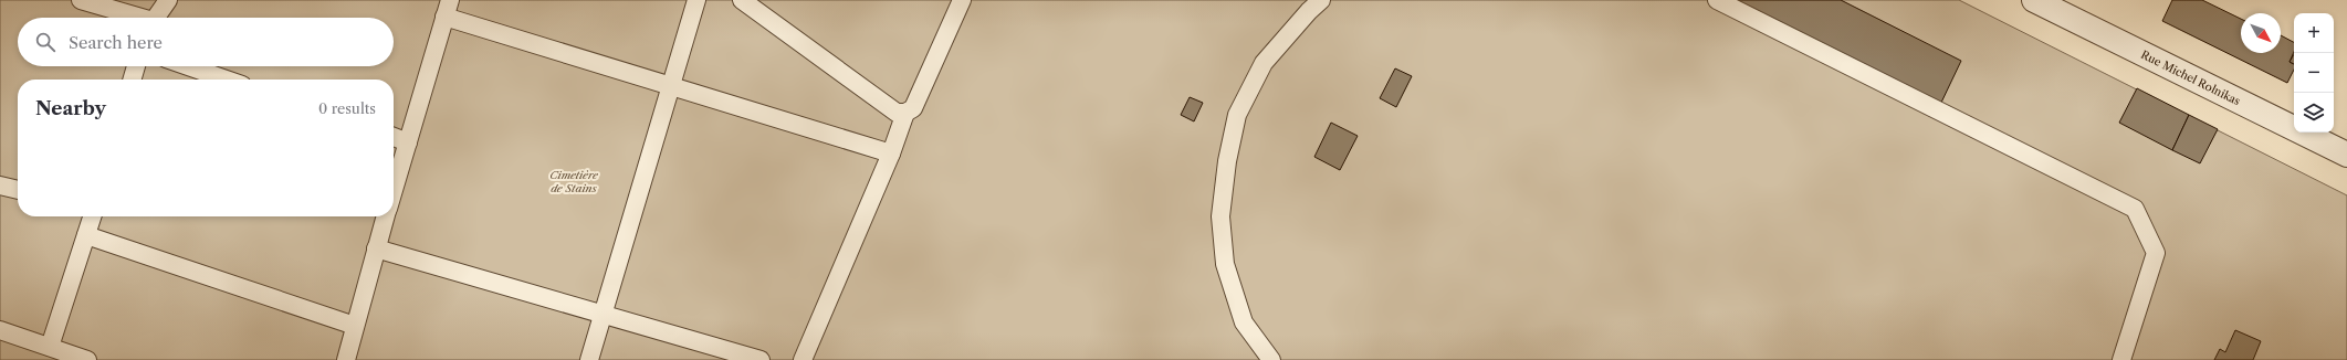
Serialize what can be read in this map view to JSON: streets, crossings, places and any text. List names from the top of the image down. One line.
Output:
{"streets":{"street":["Rue Michel Rolnikas"]},"parks":["Cimetière de Stains"],"north":"bottom right","page":{"map_buttons":["+","−"],"search":"Search here","heading":["Nearby","0 results"]}}
